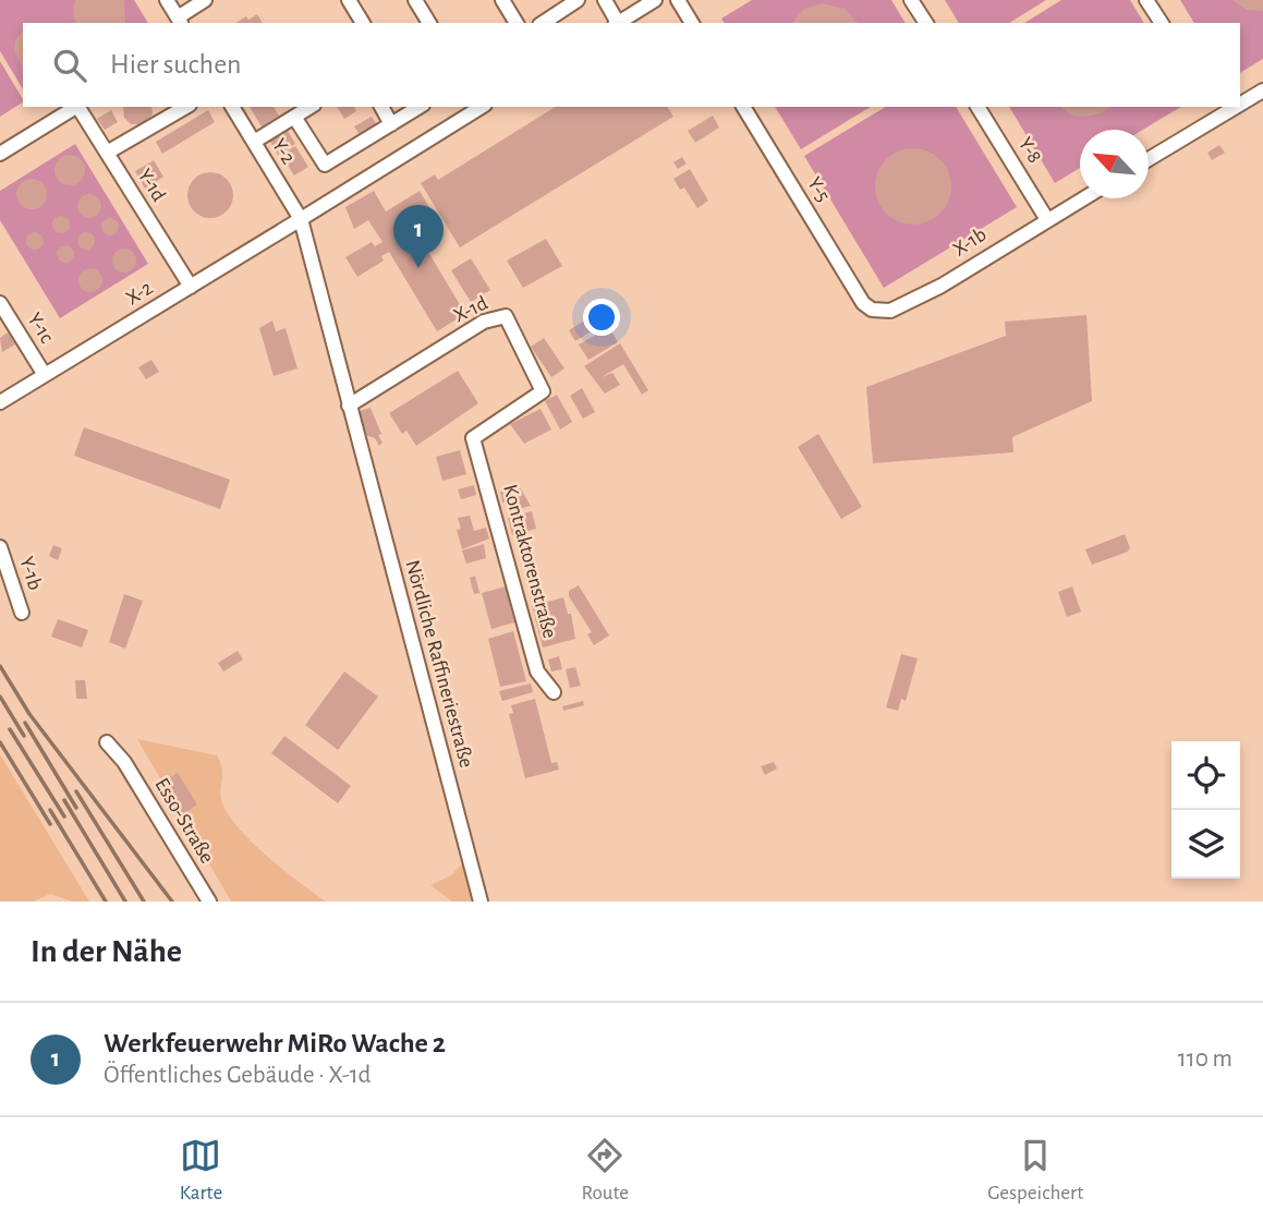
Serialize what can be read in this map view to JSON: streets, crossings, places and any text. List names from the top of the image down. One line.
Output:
{"streets":{"street":["Y-8","Y-2","Y-1d","Y-5","X-1b","X-2","X-1d","Y-1c","Kontraktorenstraße","Y-1b","Nördliche Raffineriestraße","Esso-Straße"]},"crossings":[["Y-8","X-1b"],["Y-2","X-2"],["Y-1d","X-2"],["Y-5","X-1b"],["X-2","Y-1c"],["X-1d","Kontraktorenstraße"],["X-1d","Nördliche Raffineriestraße"]],"north":"top left","page":{"search":"Hier suchen","pins":"1","heading":"In der Nähe","list":[{"mark":"1","name":"Werkfeuerwehr MiRo Wache 2","note":"Öffentliches Gebäude · X-1d","value":"110 m"}],"nav":["Karte","Route","Gespeichert"]}}
